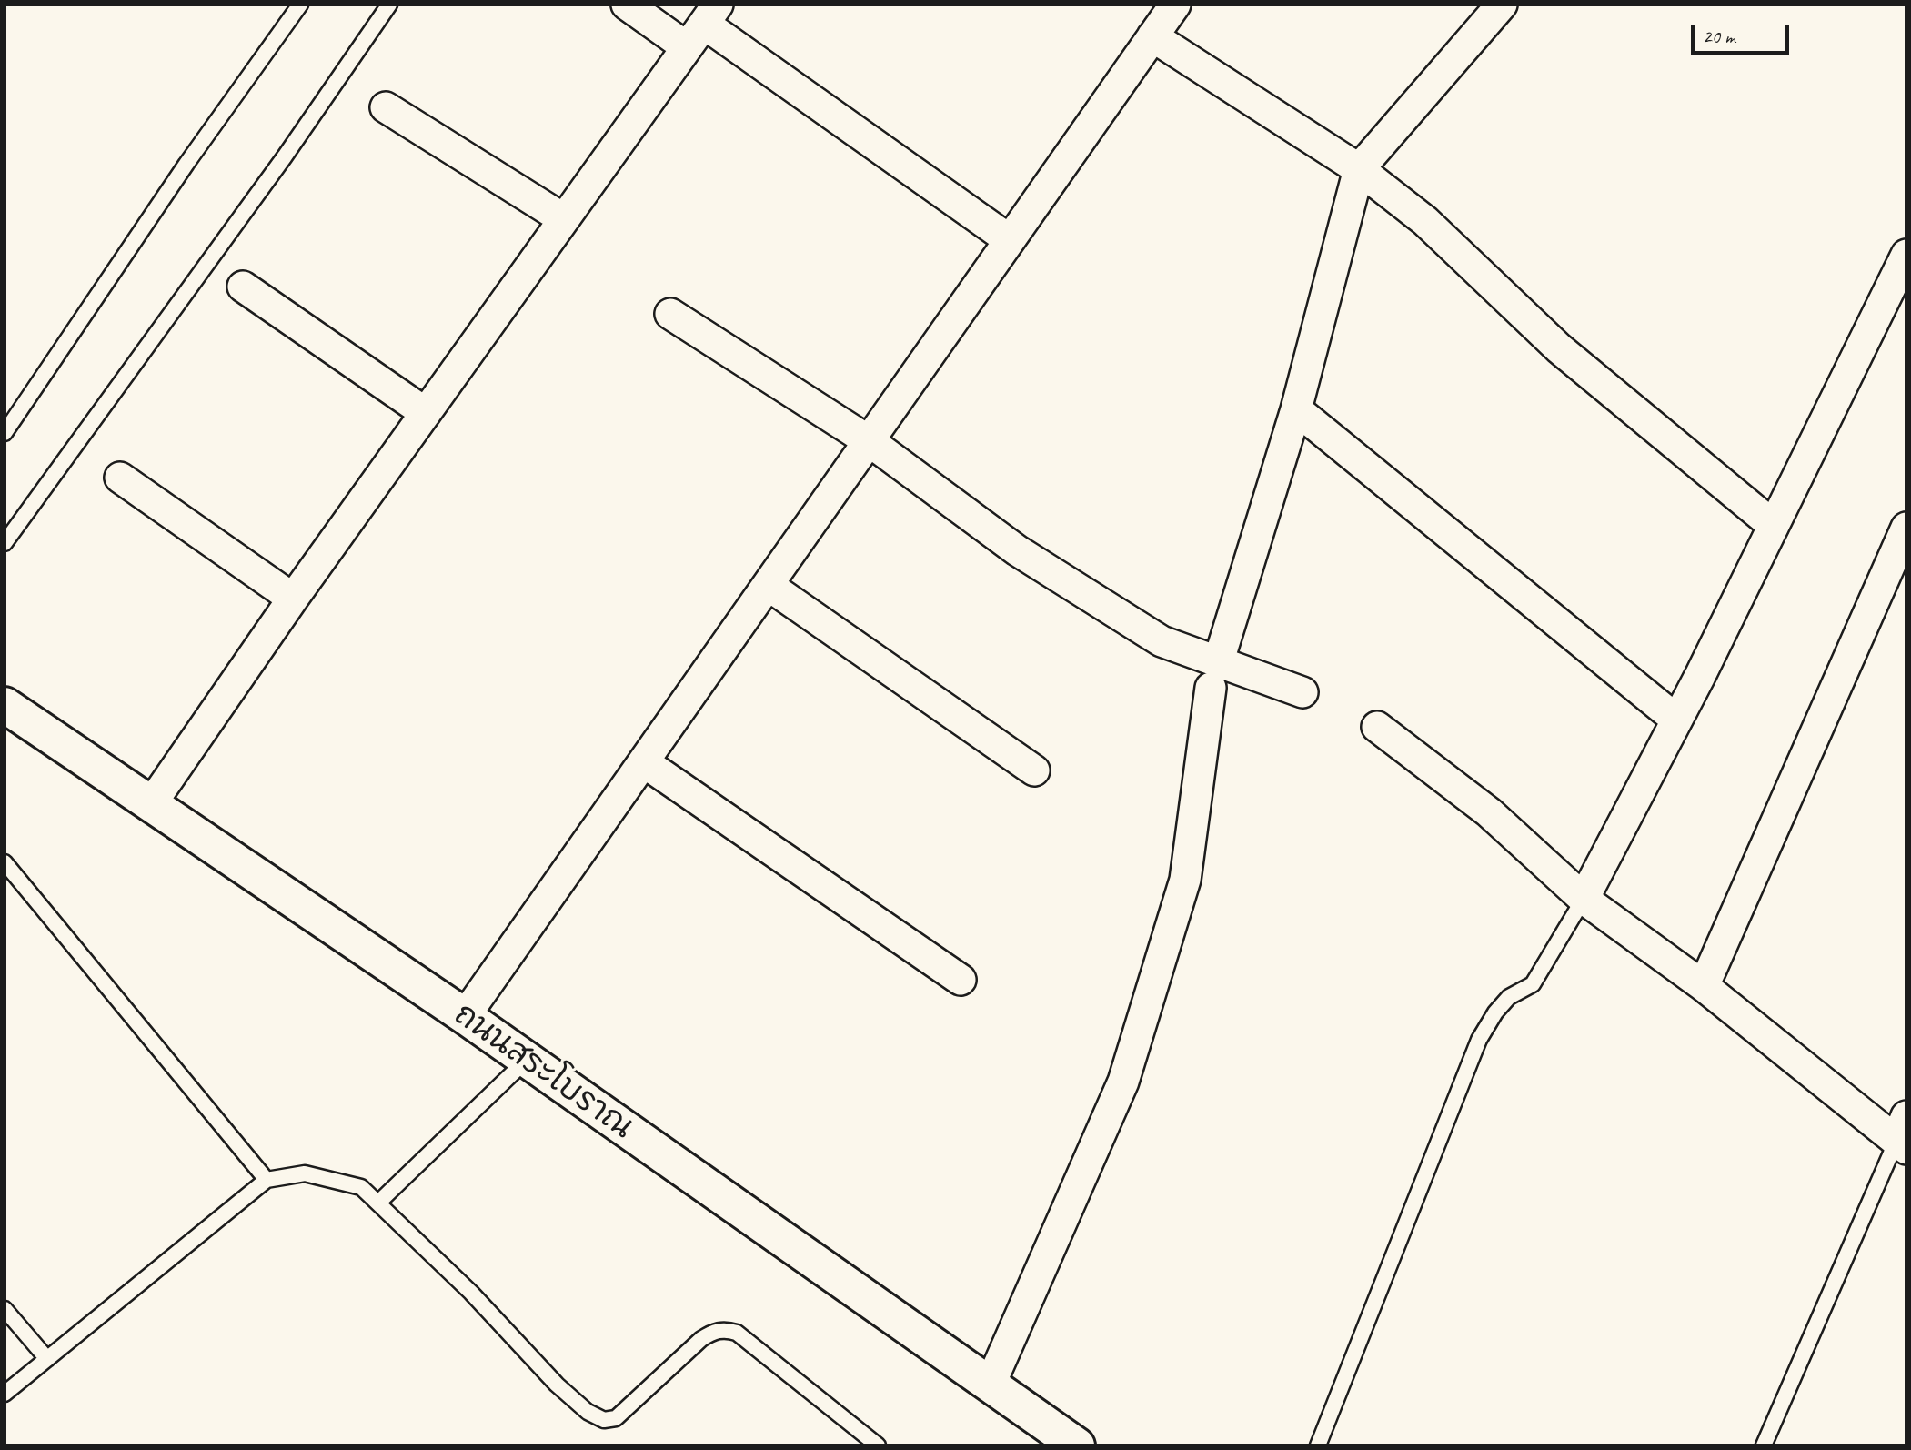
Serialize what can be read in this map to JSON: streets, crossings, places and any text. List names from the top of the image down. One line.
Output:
{"streets":{"street":["ถนนสระโบราณ"]},"scale_bar":"20 m"}
